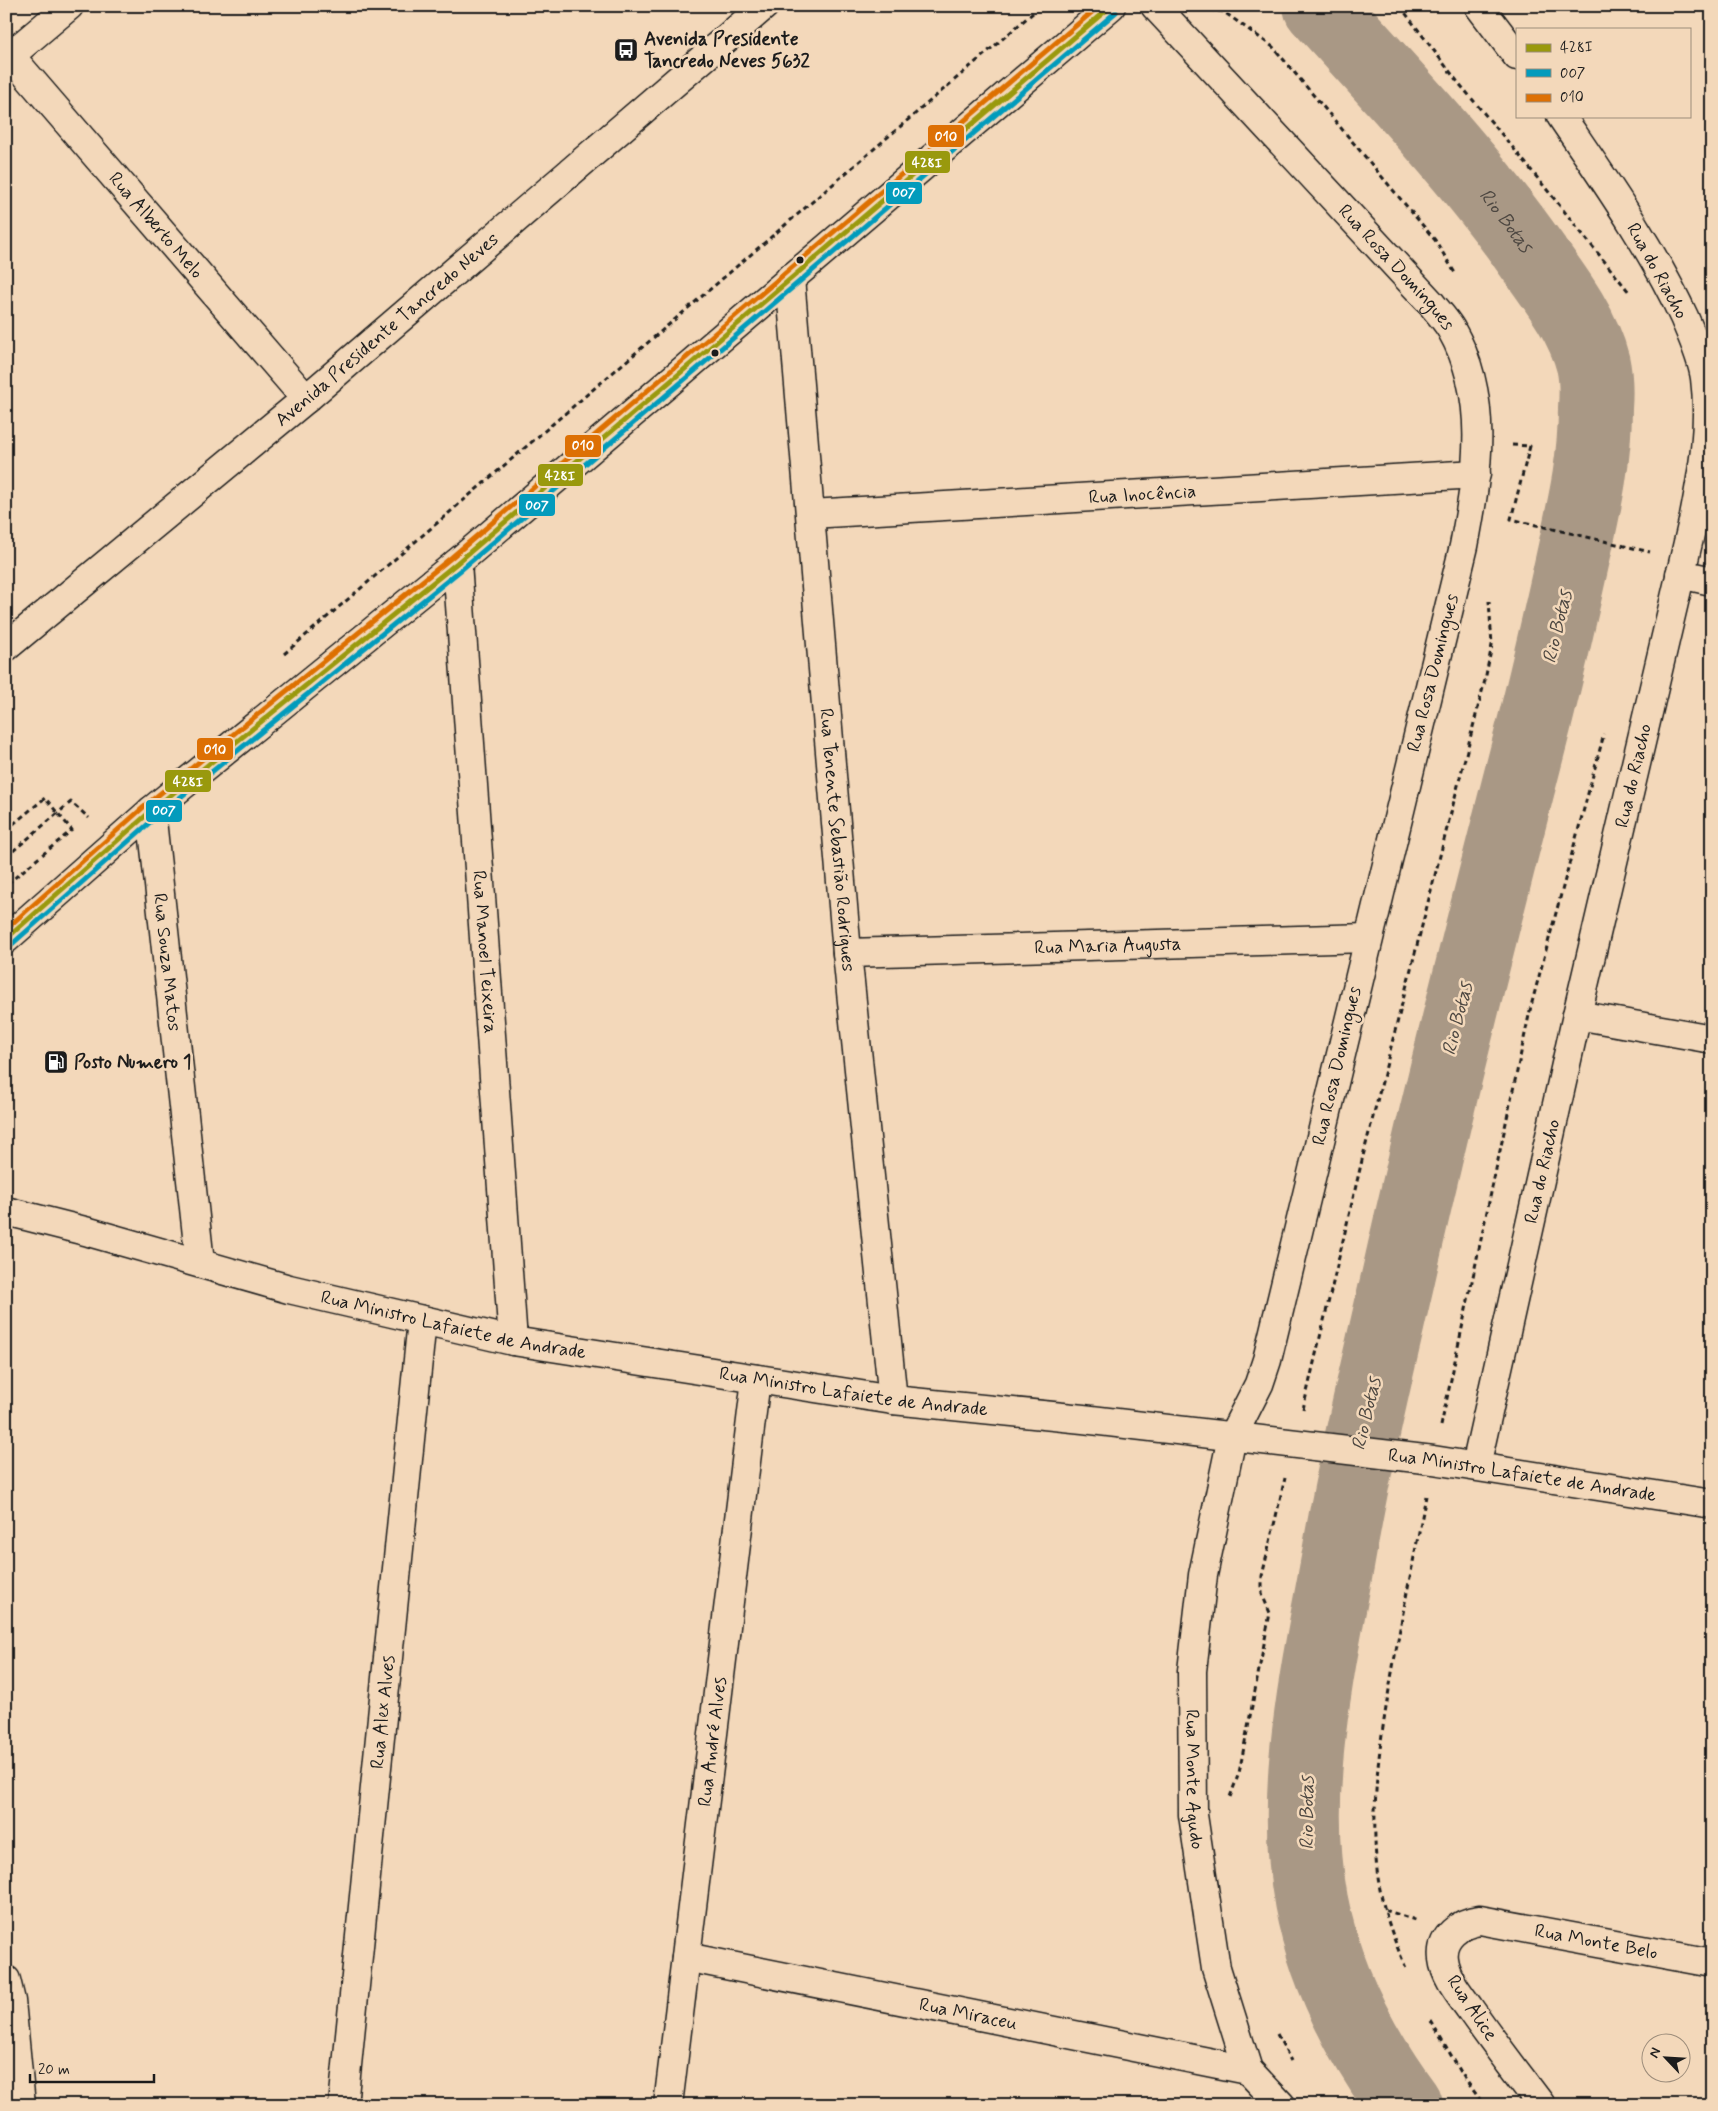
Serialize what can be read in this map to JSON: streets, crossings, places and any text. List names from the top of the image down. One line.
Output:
{"streets":{"street":["Rua Alberto Melo","Rua Rosa Domingues","Rua do Riacho","Avenida Presidente Tancredo Neves","Rua Inocência","Rua Tenente Sebastião Rodrigues","Rua Maria Augusta","Rua Manoel Teixeira","Rua Souza Matos","Rua Ministro Lafaiete de Andrade","Rua Alex Alves","Rua André Alves","Rua Monte Agudo","Rua Monte Belo","Rua Alice","Rua Miraceu"]},"crossings":[["Rua Alberto Melo","Avenida Presidente Tancredo Neves"],["Rua Rosa Domingues","Rua Inocência"],["Rua Rosa Domingues","Rua Maria Augusta"],["Rua Rosa Domingues","Rua Ministro Lafaiete de Andrade"],["Rua Rosa Domingues","Rua Monte Agudo"],["Rua do Riacho","Rua Ministro Lafaiete de Andrade"],["Rua Inocência","Rua Tenente Sebastião Rodrigues"],["Rua Tenente Sebastião Rodrigues","Rua Maria Augusta"],["Rua Tenente Sebastião Rodrigues","Rua Ministro Lafaiete de Andrade"],["Rua Manoel Teixeira","Rua Ministro Lafaiete de Andrade"],["Rua Souza Matos","Rua Ministro Lafaiete de Andrade"],["Rua Ministro Lafaiete de Andrade","Rua Alex Alves"],["Rua Ministro Lafaiete de Andrade","Rua André Alves"],["Rua Ministro Lafaiete de Andrade","Rua Monte Agudo"],["Rua André Alves","Rua Miraceu"],["Rua Monte Agudo","Rua Miraceu"],["Rua Monte Belo","Rua Alice"]],"water":["Rio Botas"],"places":{"bus stop":["Avenida Presidente Tancredo Neves 5632"],"fuel station":["Posto Numero 1"]},"lines":["transit line 428I","transit line 010","transit line 007"],"legend":["428I","007","010"],"scale_bar":"20 m","north":"top left"}
